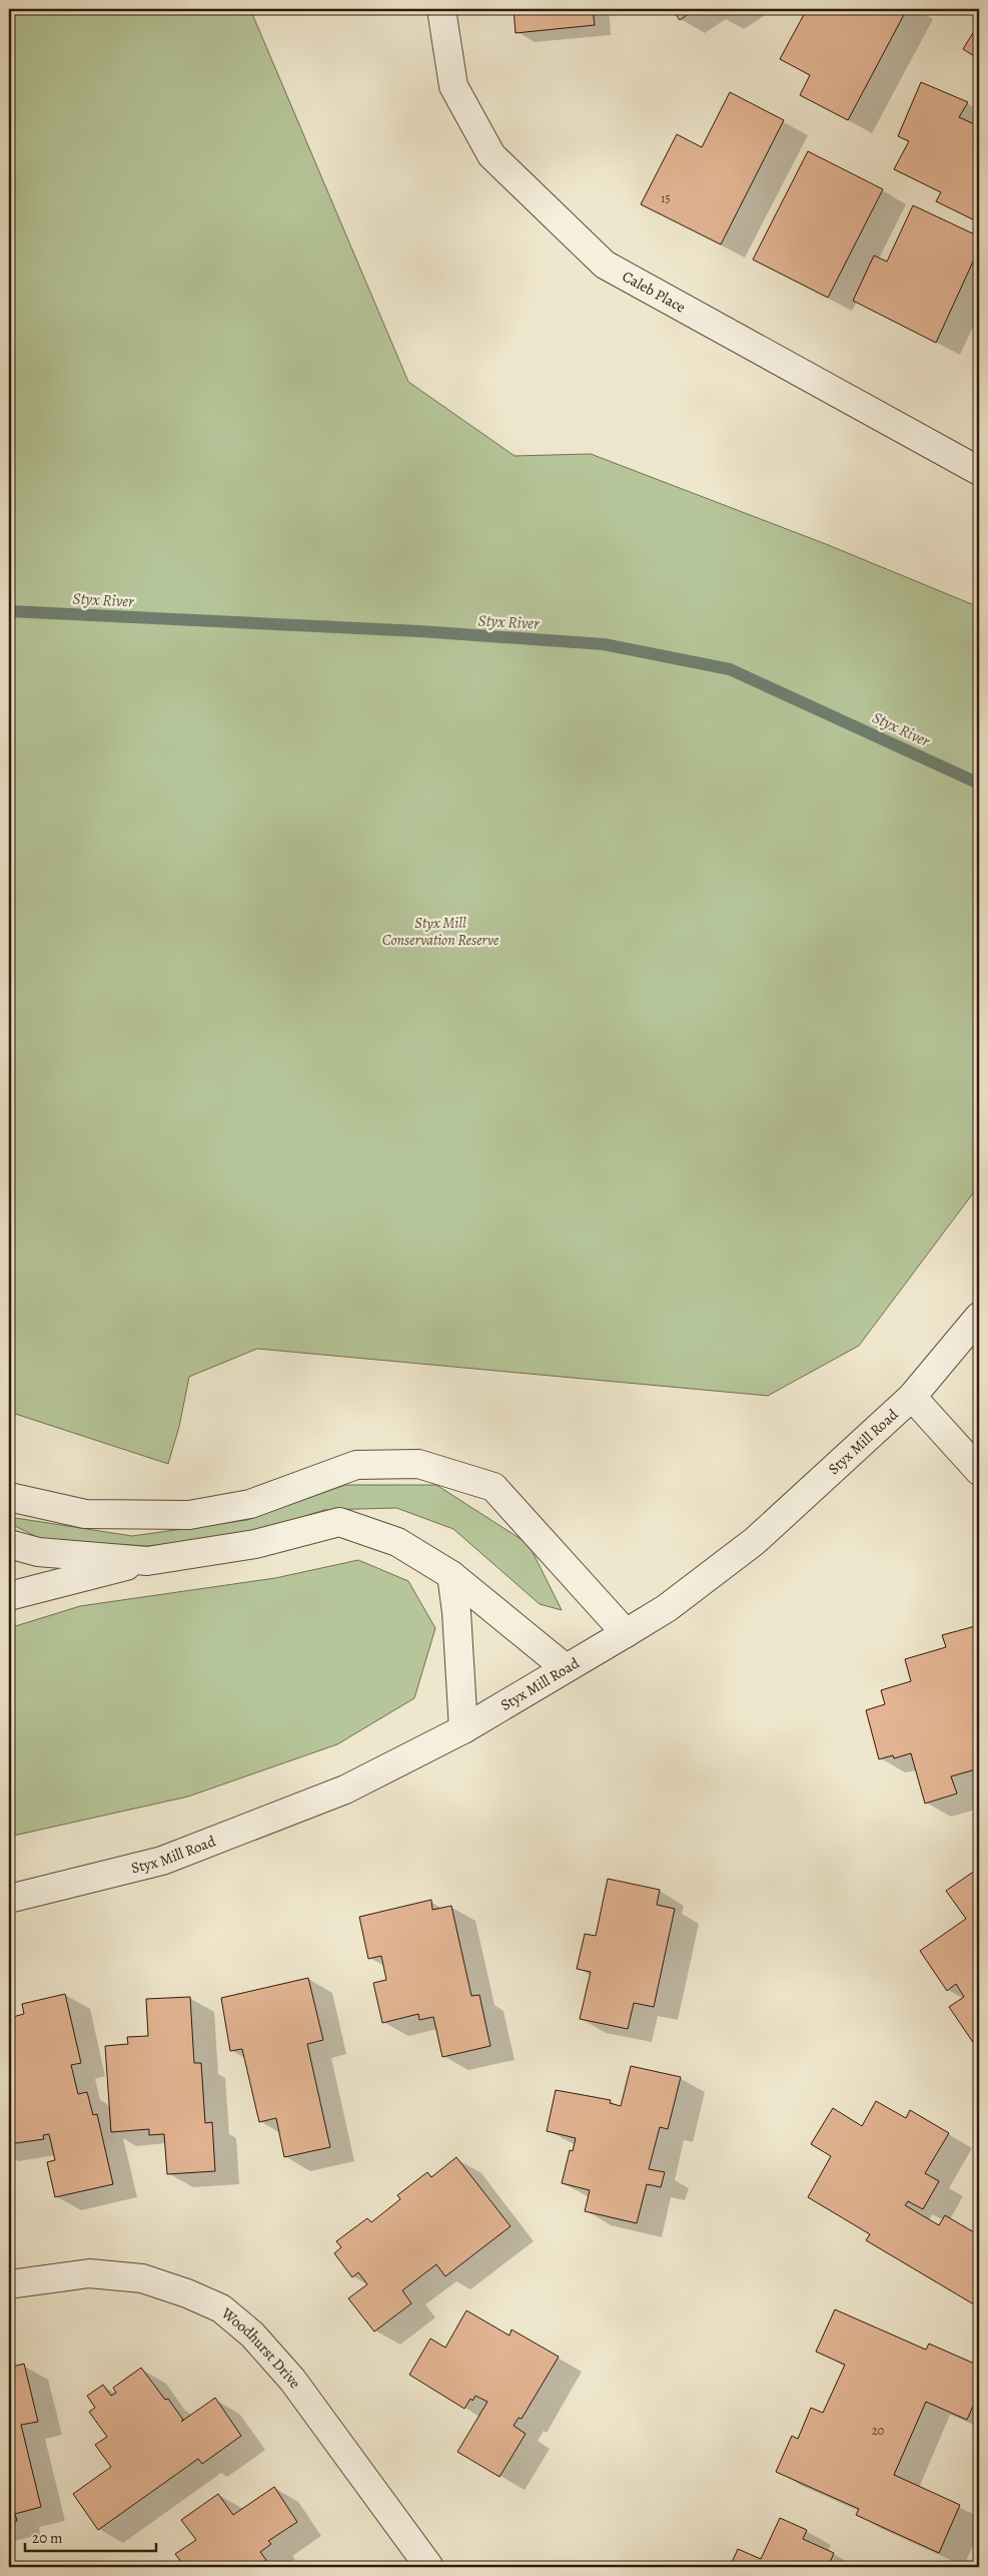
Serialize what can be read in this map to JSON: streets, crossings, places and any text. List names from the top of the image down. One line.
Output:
{"streets":{"street":["Caleb Place","Styx Mill Road","Woodhurst Drive"]},"water":["Styx River"],"parks":["Styx Mill Conservation Reserve"],"house_numbers":["15","20"],"scale_bar":"20 m"}
